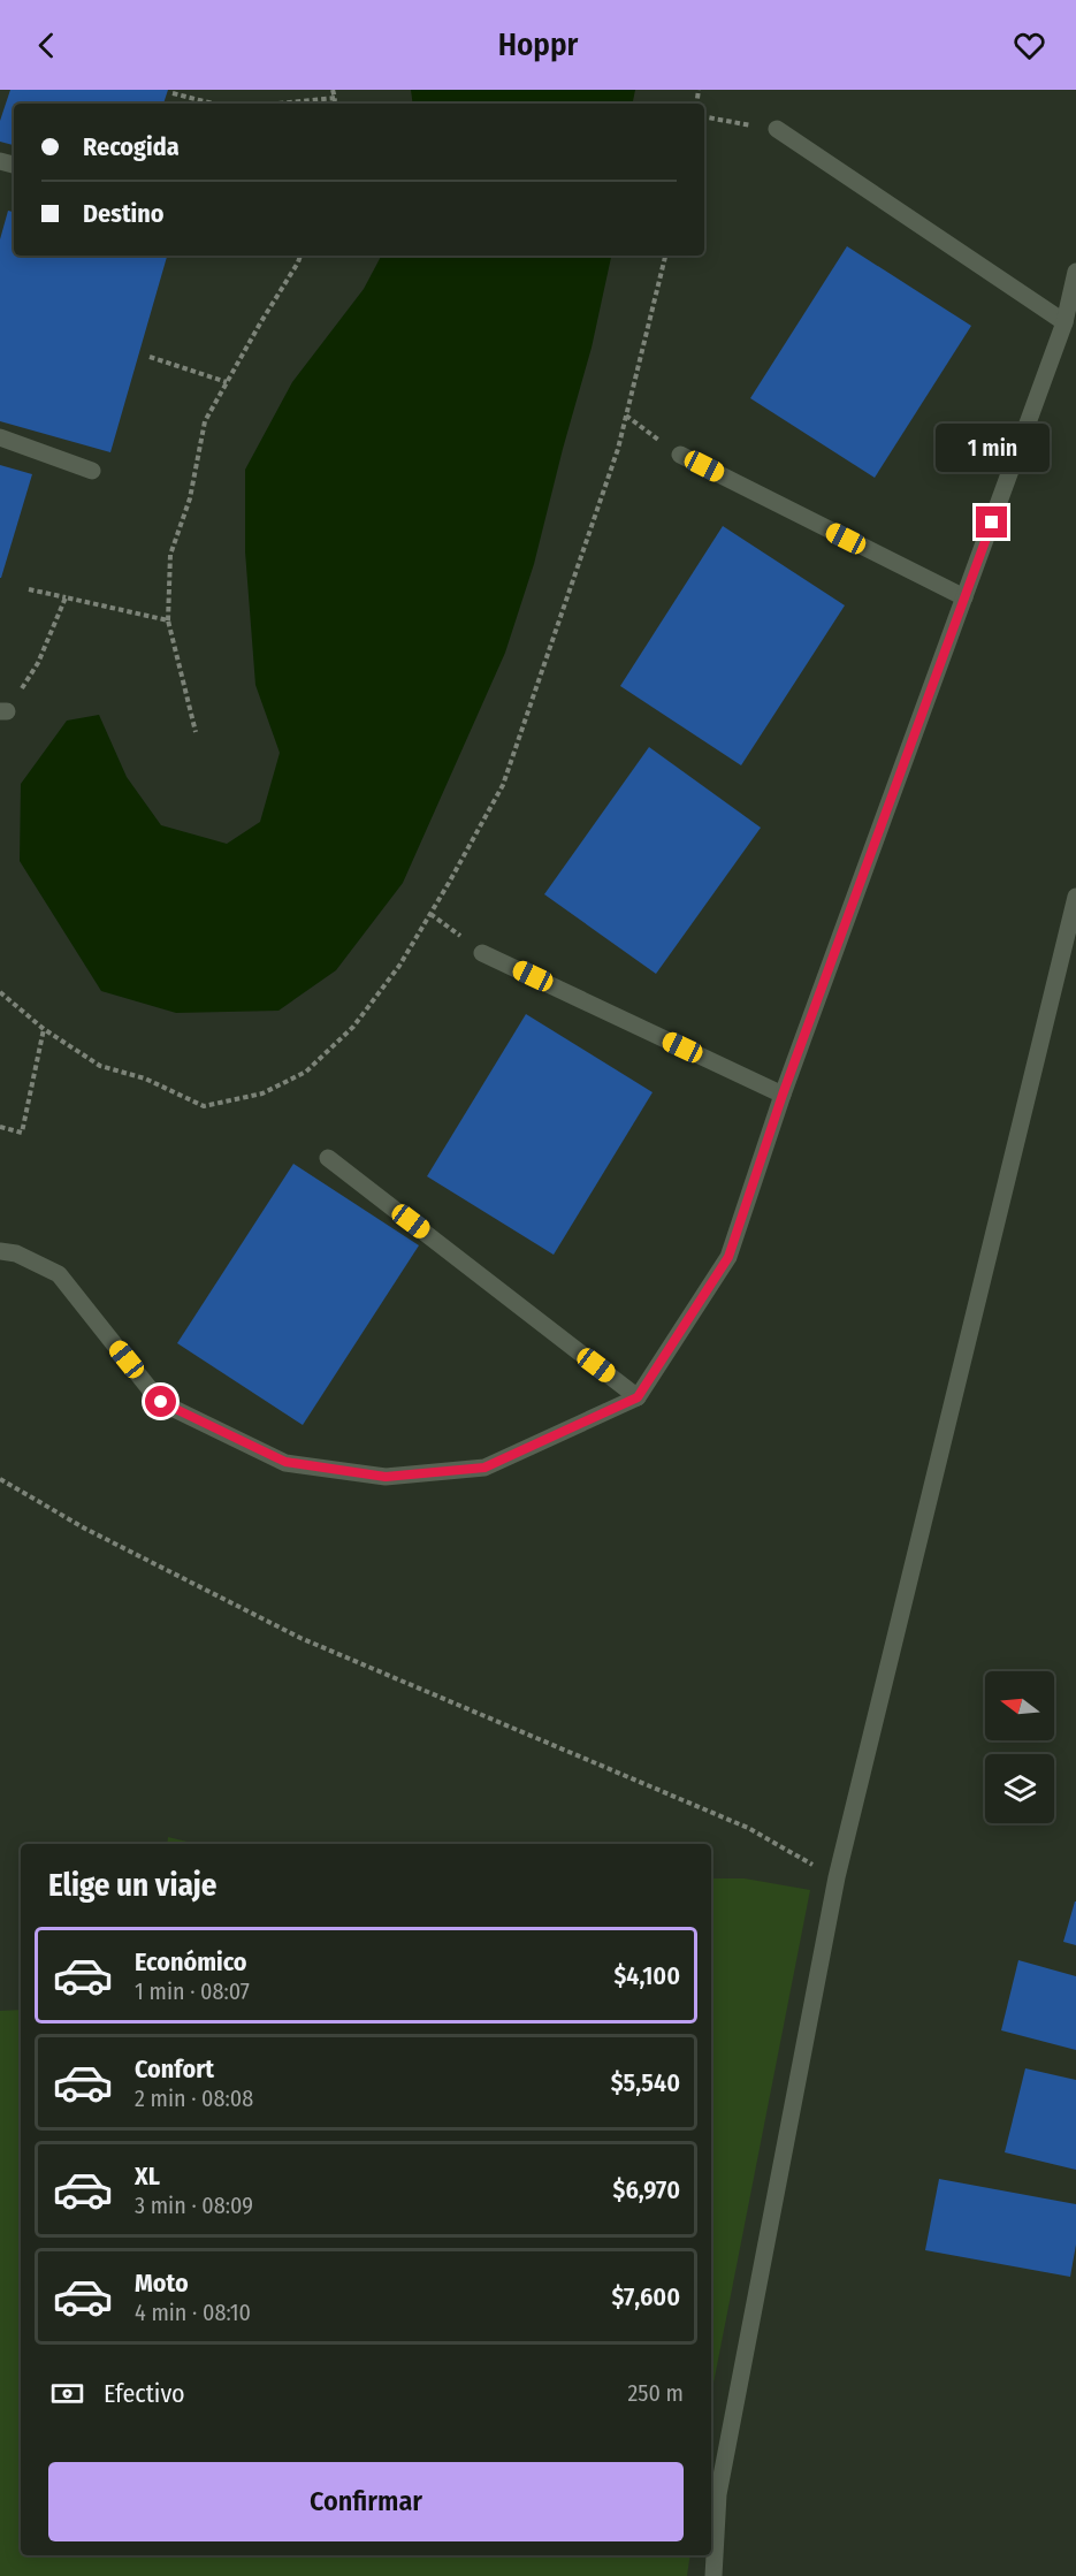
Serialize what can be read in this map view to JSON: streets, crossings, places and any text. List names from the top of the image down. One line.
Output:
{"north":"left","page":{"header":"Hoppr","banner":["Recogida","Destino"],"bubble":"1 min","heading":"Elige un viaje","list":[{"name":"Económico","note":"1 min · 08:07","value":"$4,100"},{"name":"Confort","note":"2 min · 08:08","value":"$5,540"},{"name":"XL","note":"3 min · 08:09","value":"$6,970"},{"name":"Moto","note":"4 min · 08:10","value":"$7,600"}],"pay":["Efectivo","250 m"],"buttons":"Confirmar"}}
